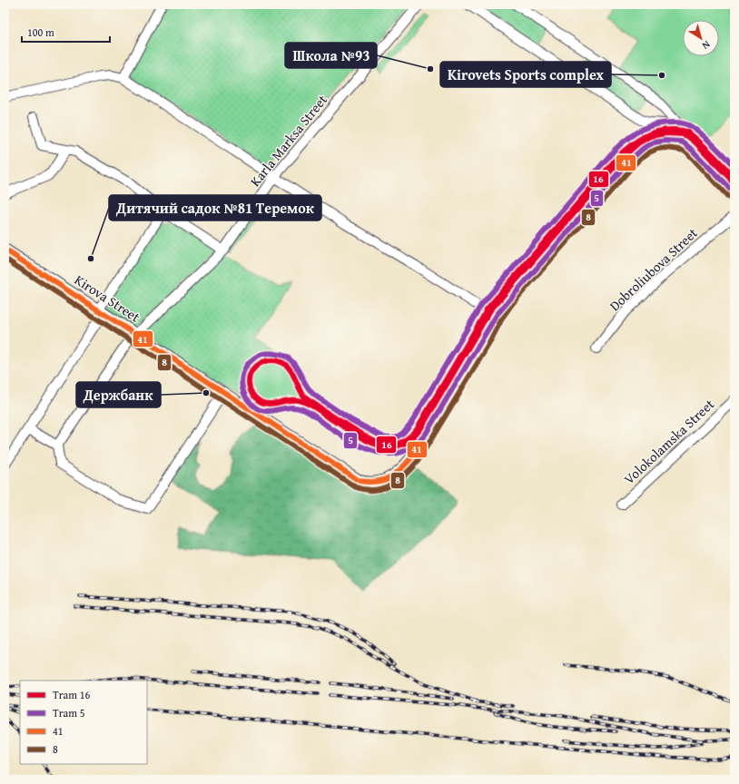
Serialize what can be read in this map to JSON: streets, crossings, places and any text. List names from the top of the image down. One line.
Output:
{"streets":{"main road":["Kirova Street"],"street":["Karla Marksa Street","Dobroliubova Street","Volokolamska Street"]},"crossings":[["Karla Marksa Street","Kirova Street"]],"places":["Школа №93","Kirovets Sports complex","Дитячий садок №81 Теремок","Держбанк"],"lines":["tram line 5","tram line 16","transit line 41","transit line 8"],"legend":["Tram 16","Tram 5","41","8"],"scale_bar":"100 m","north":"bottom right"}
